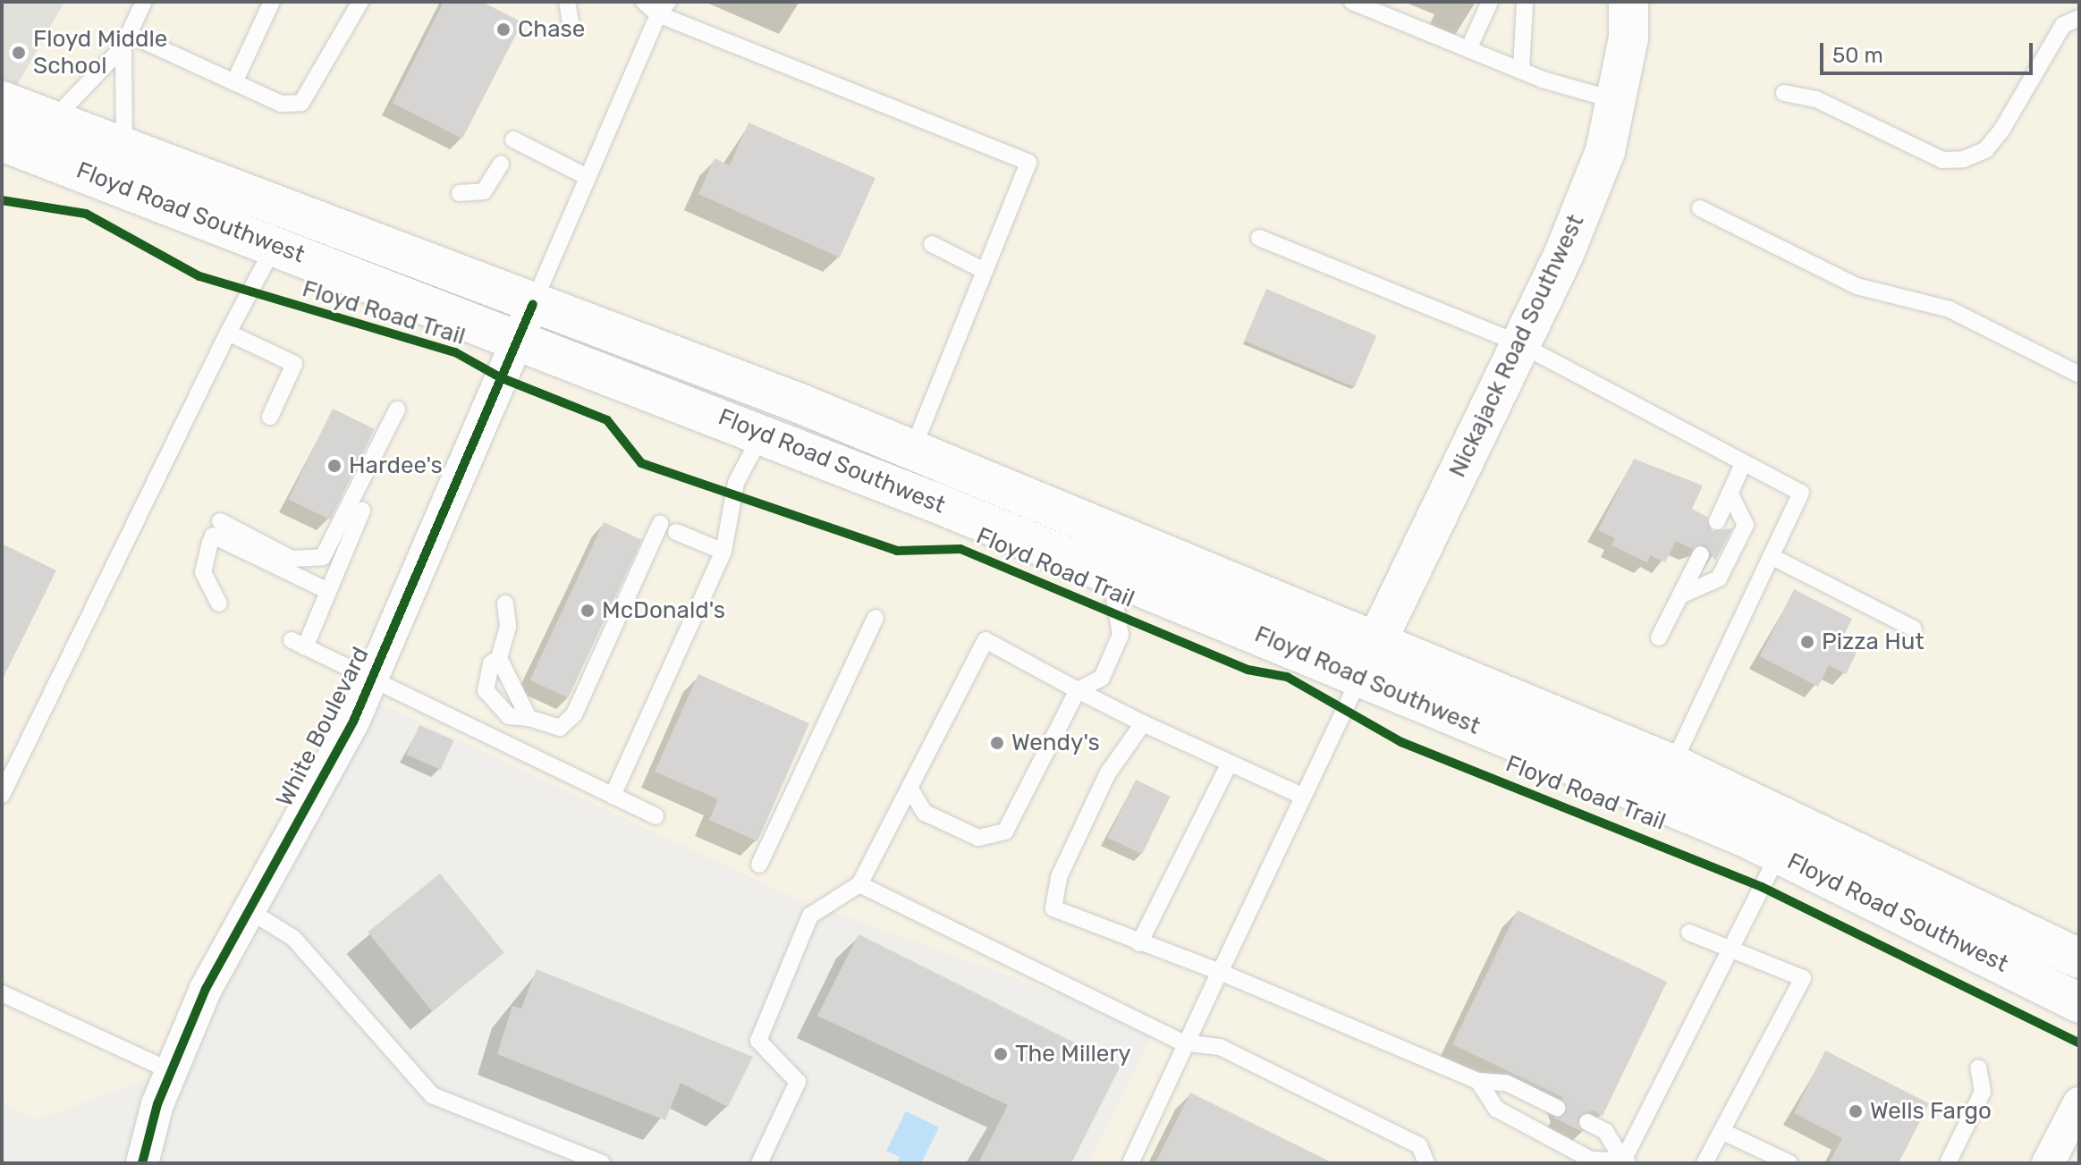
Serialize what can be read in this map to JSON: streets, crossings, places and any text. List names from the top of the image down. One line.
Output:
{"streets":{"main road":["Floyd Road Southwest","Nickajack Road Southwest"],"street":["White Boulevard"],"cycle path":["Floyd Road Trail"]},"crossings":[["Floyd Road Southwest","Nickajack Road Southwest"],["Floyd Road Southwest","White Boulevard"]],"places":["Chase","Floyd Middle School","Hardee's","McDonald's","Pizza Hut","Wendy's","The Millery","Wells Fargo"],"scale_bar":"50 m"}
